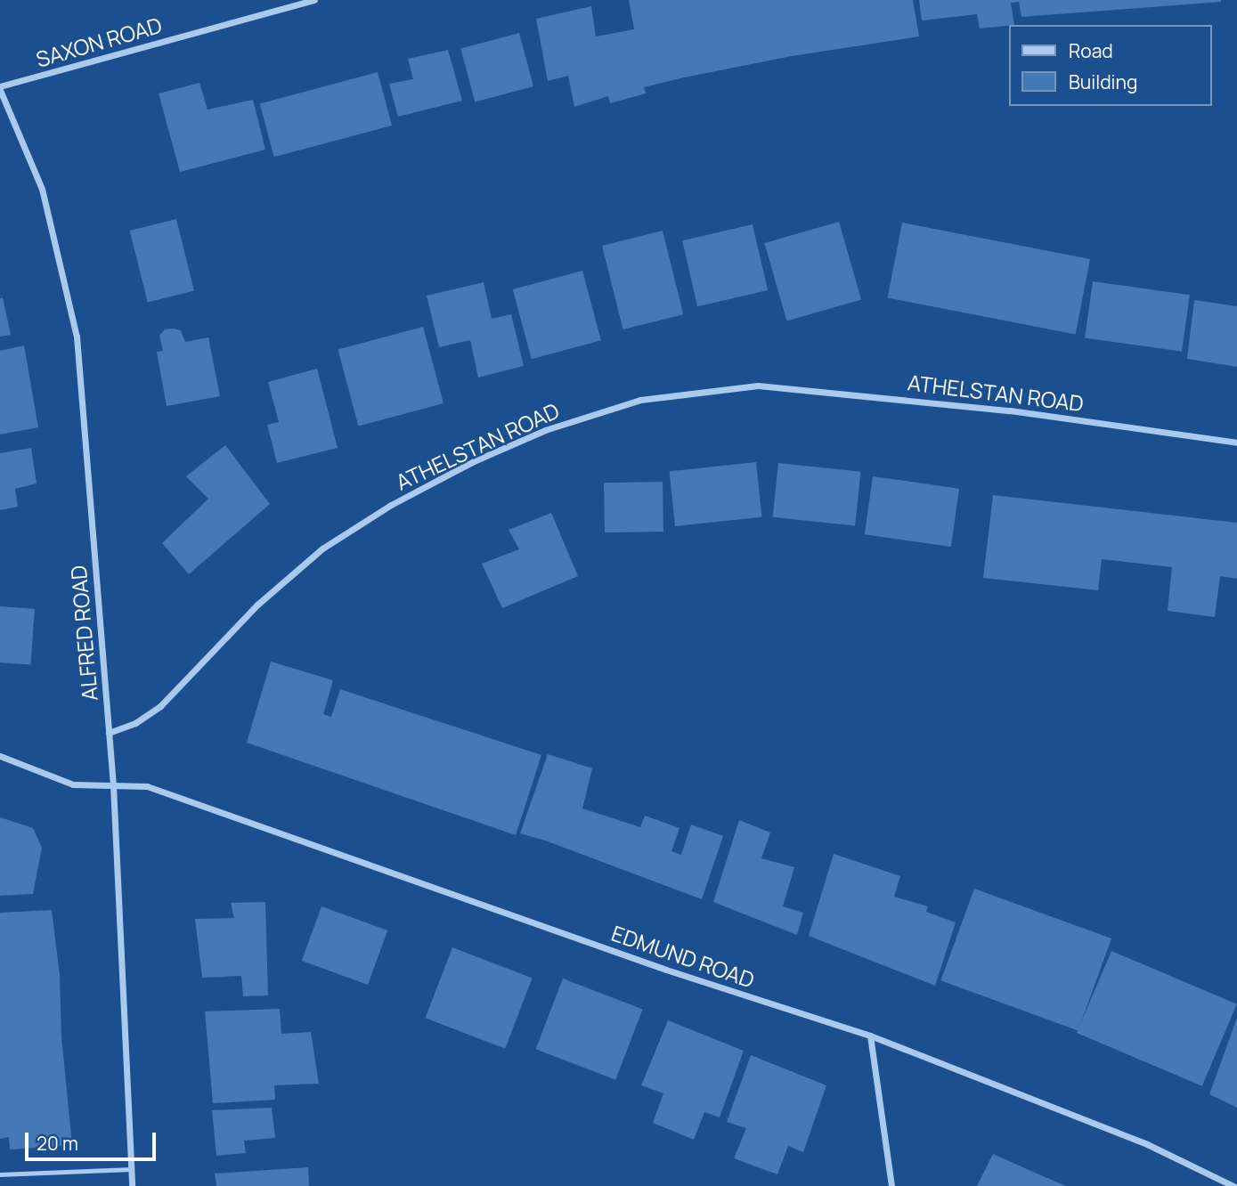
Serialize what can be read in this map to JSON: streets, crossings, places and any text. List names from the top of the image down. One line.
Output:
{"streets":{"street":["SAXON ROAD","ATHELSTAN ROAD","ALFRED ROAD","EDMUND ROAD"]},"crossings":[["SAXON ROAD","ALFRED ROAD"],["ATHELSTAN ROAD","ALFRED ROAD"],["ALFRED ROAD","EDMUND ROAD"]],"legend":["Road","Building"],"scale_bar":"20 m"}
